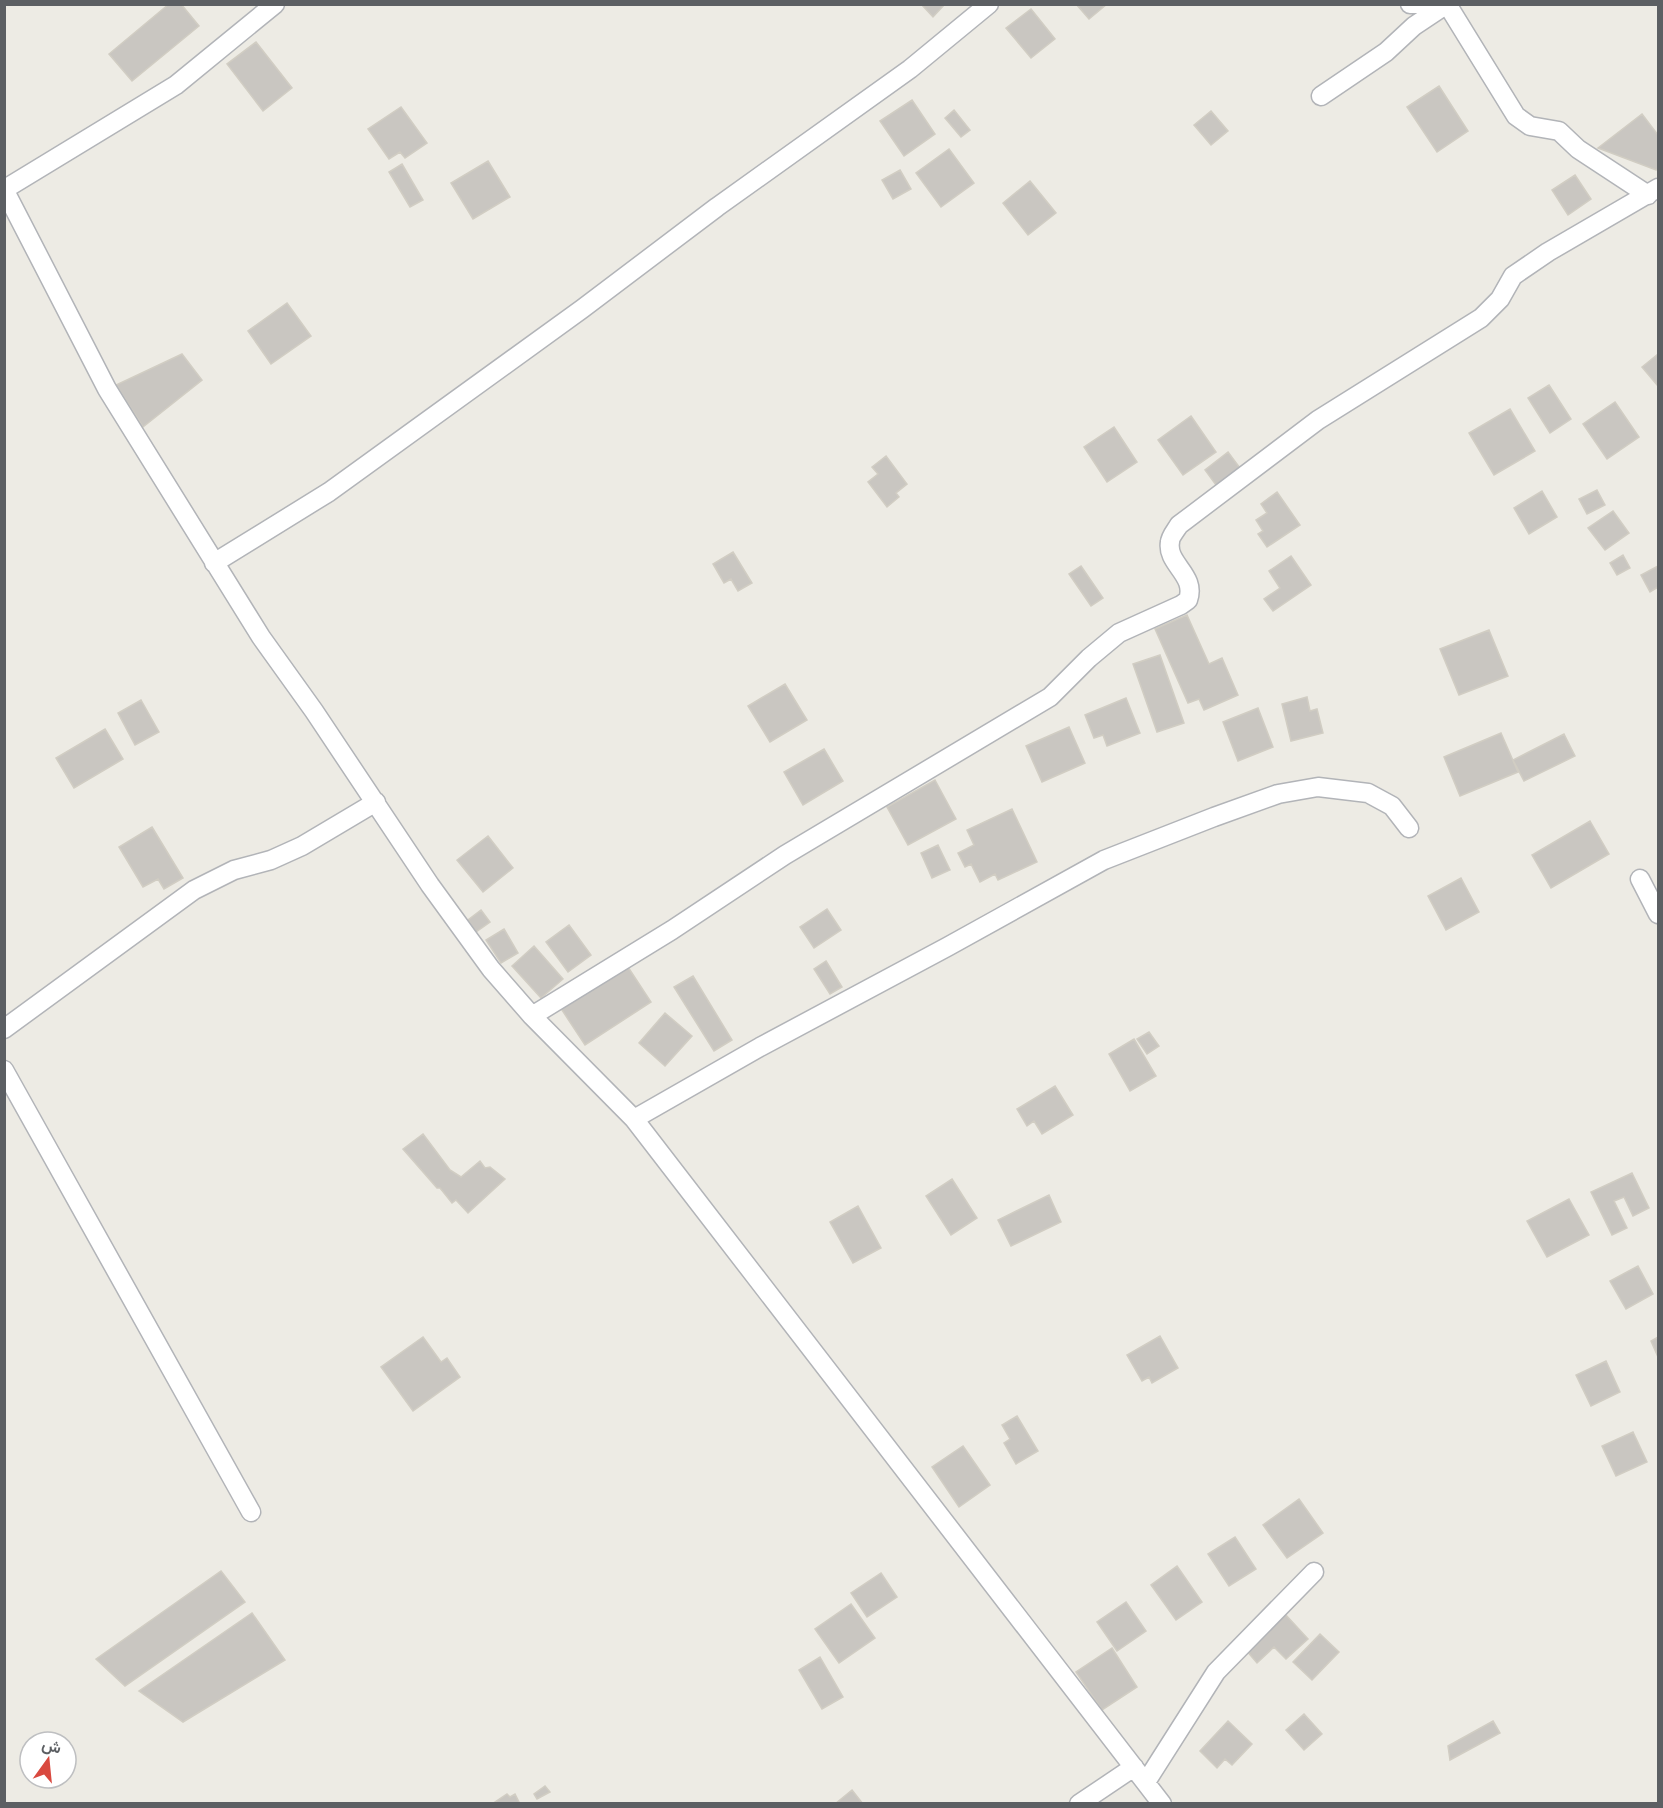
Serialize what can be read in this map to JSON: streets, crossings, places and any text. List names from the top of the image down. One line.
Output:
{"north":"top"}
